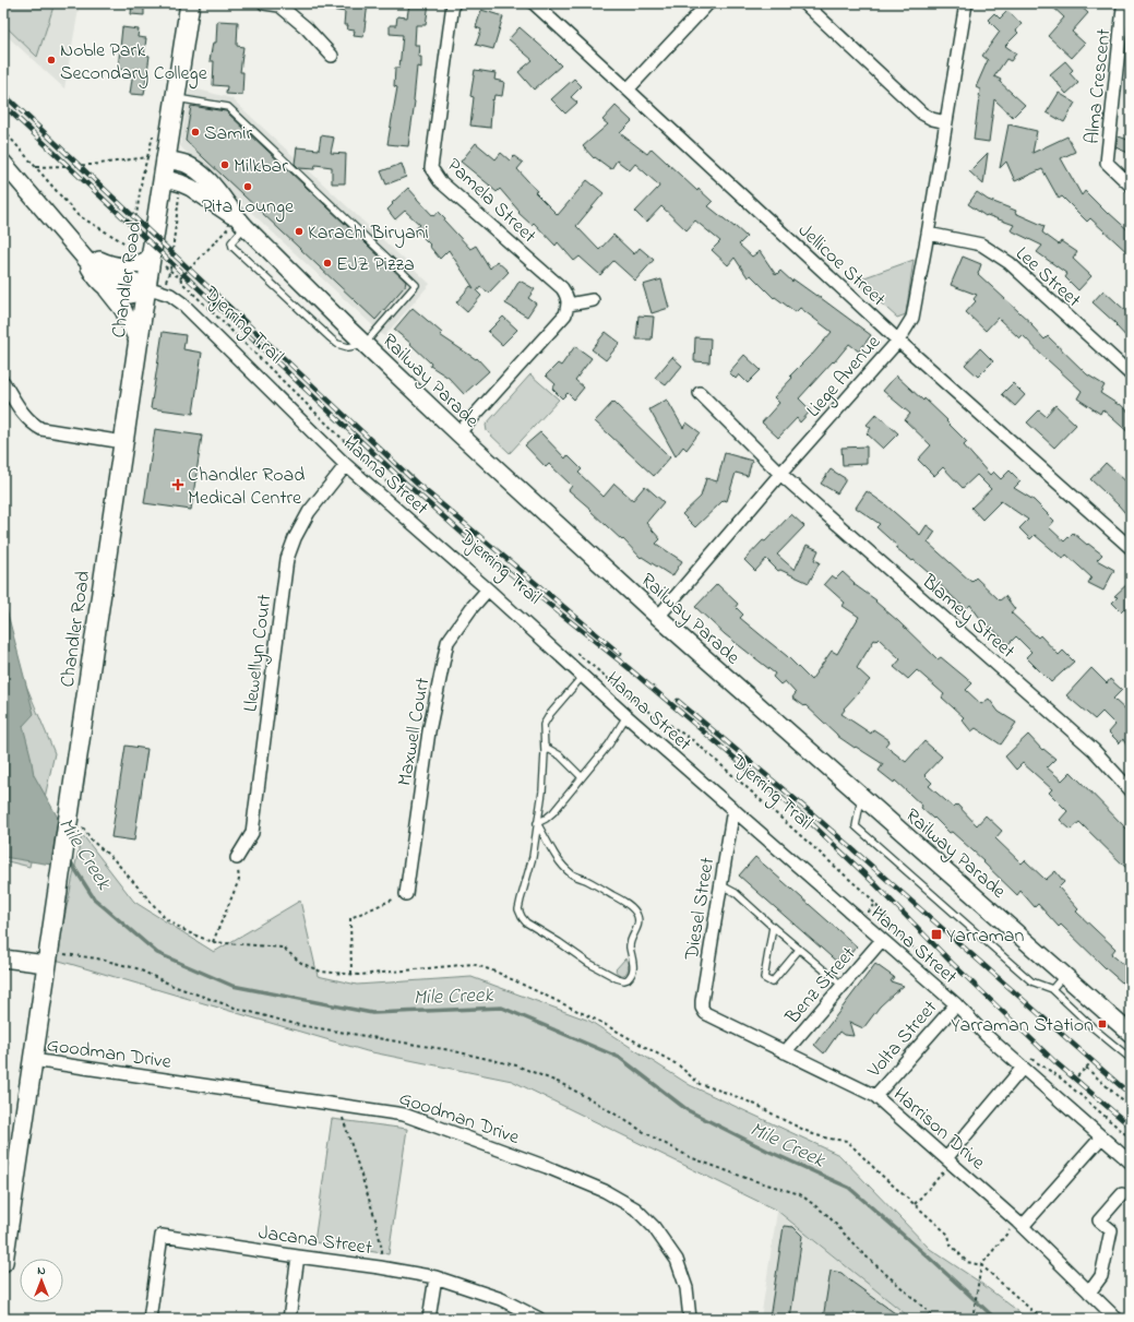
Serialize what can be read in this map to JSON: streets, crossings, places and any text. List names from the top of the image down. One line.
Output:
{"streets":{"main road":["Chandler Road","Railway Parade"],"street":["Alma Crescent","Pamela Street","Jellicoe Street","Lee Street","Liege Avenue","Hanna Street","Blamey Street","Llewellyn Court","Maxwell Court","Diesel Street","Benz Street","Volta Street","Goodman Drive","Harrison Drive","Jacana Street"],"path":["Djerring Trail"]},"crossings":[["Jellicoe Street","Liege Avenue"],["Lee Street","Liege Avenue"],["Chandler Road","Djerring Trail"],["Chandler Road","Railway Parade"],["Chandler Road","Hanna Street"],["Chandler Road","Goodman Drive"],["Liege Avenue","Railway Parade"],["Liege Avenue","Blamey Street"],["Hanna Street","Llewellyn Court"],["Hanna Street","Maxwell Court"],["Hanna Street","Diesel Street"],["Hanna Street","Benz Street"],["Hanna Street","Volta Street"],["Diesel Street","Harrison Drive"],["Benz Street","Harrison Drive"],["Volta Street","Harrison Drive"]],"water":["Mile Creek"],"places":{"other":["Noble Park Secondary College","Samir","Milkbar","Pita Lounge","Karachi Biryani","EJZ Pizza"],"health":["Chandler Road Medical Centre"],"transit":["Yarraman","Yarraman Station"]},"north":"top"}
